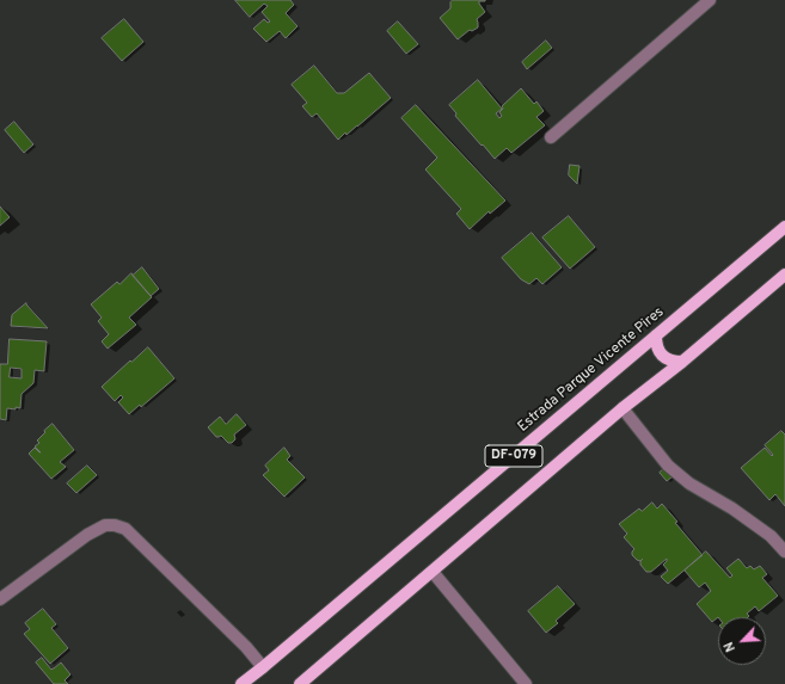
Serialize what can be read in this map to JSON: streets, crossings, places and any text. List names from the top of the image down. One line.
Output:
{"streets":{"main road":["Estrada Parque Vicente Pires","DF-079"]},"north":"bottom left"}
